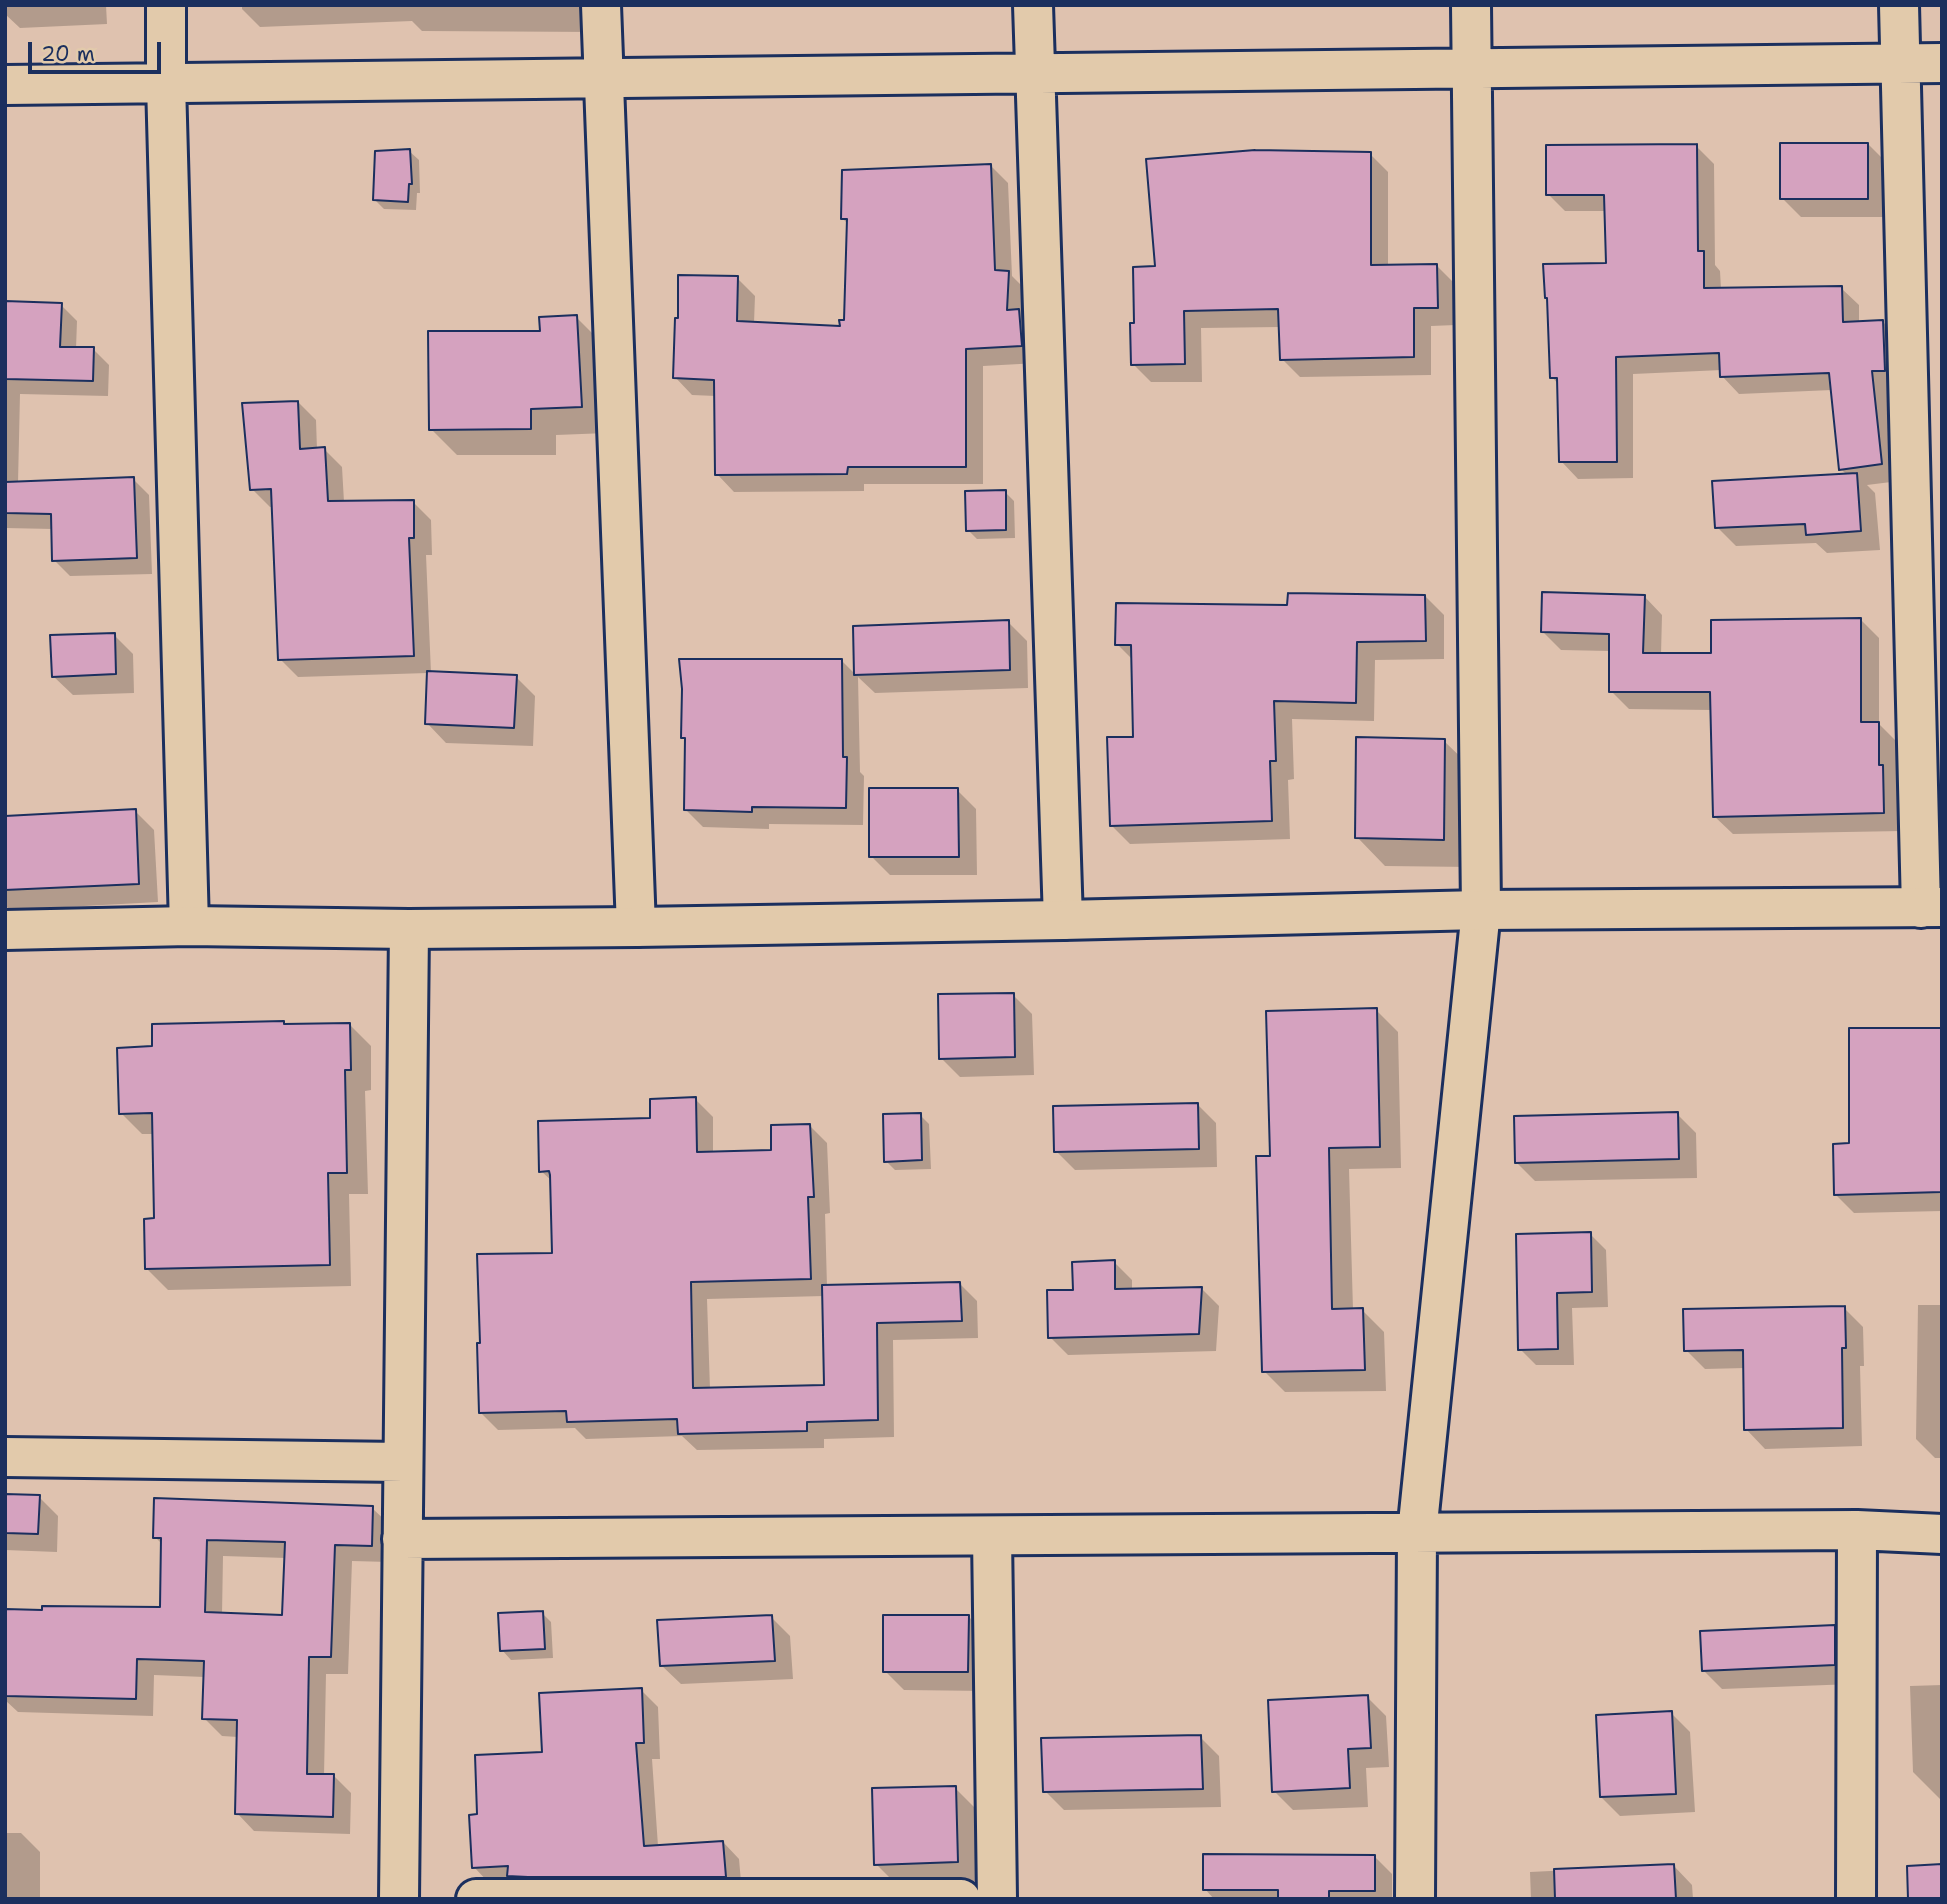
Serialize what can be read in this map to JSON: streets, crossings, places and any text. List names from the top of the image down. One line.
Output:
{"scale_bar":"20 m"}
